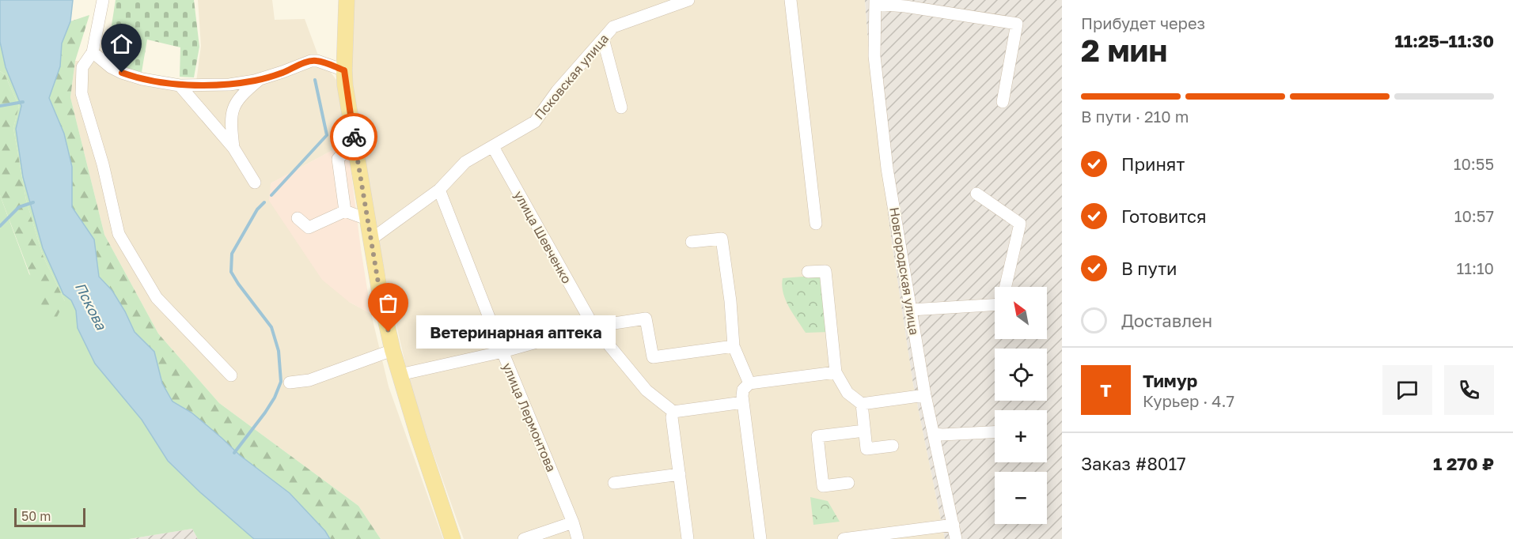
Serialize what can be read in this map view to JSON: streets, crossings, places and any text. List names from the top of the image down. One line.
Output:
{"streets":{"street":["Псковская улица","улица Шевченко","Новгородская улица","улица Лермонтова"]},"crossings":[["Псковская улица","улица Шевченко"],["Псковская улица","улица Лермонтова"]],"water":["Пскова"],"places":["Ветеринарная аптека"],"scale_bar":"50 m","north":"top left","page":{"heading":["2 мин","Прибудет через","11:25–11:30"],"panel":["Тимур","Курьер · 4.7","Заказ #8017","1 270 ₽"],"bar":"В пути · 210 m","list":[["Принят","10:55"],["Готовится","10:57"],["В пути","11:10"],"Доставлен"],"map_buttons":["+","−"],"bubble":"Ветеринарная аптека","round":"Т","scale":"50 m"}}
